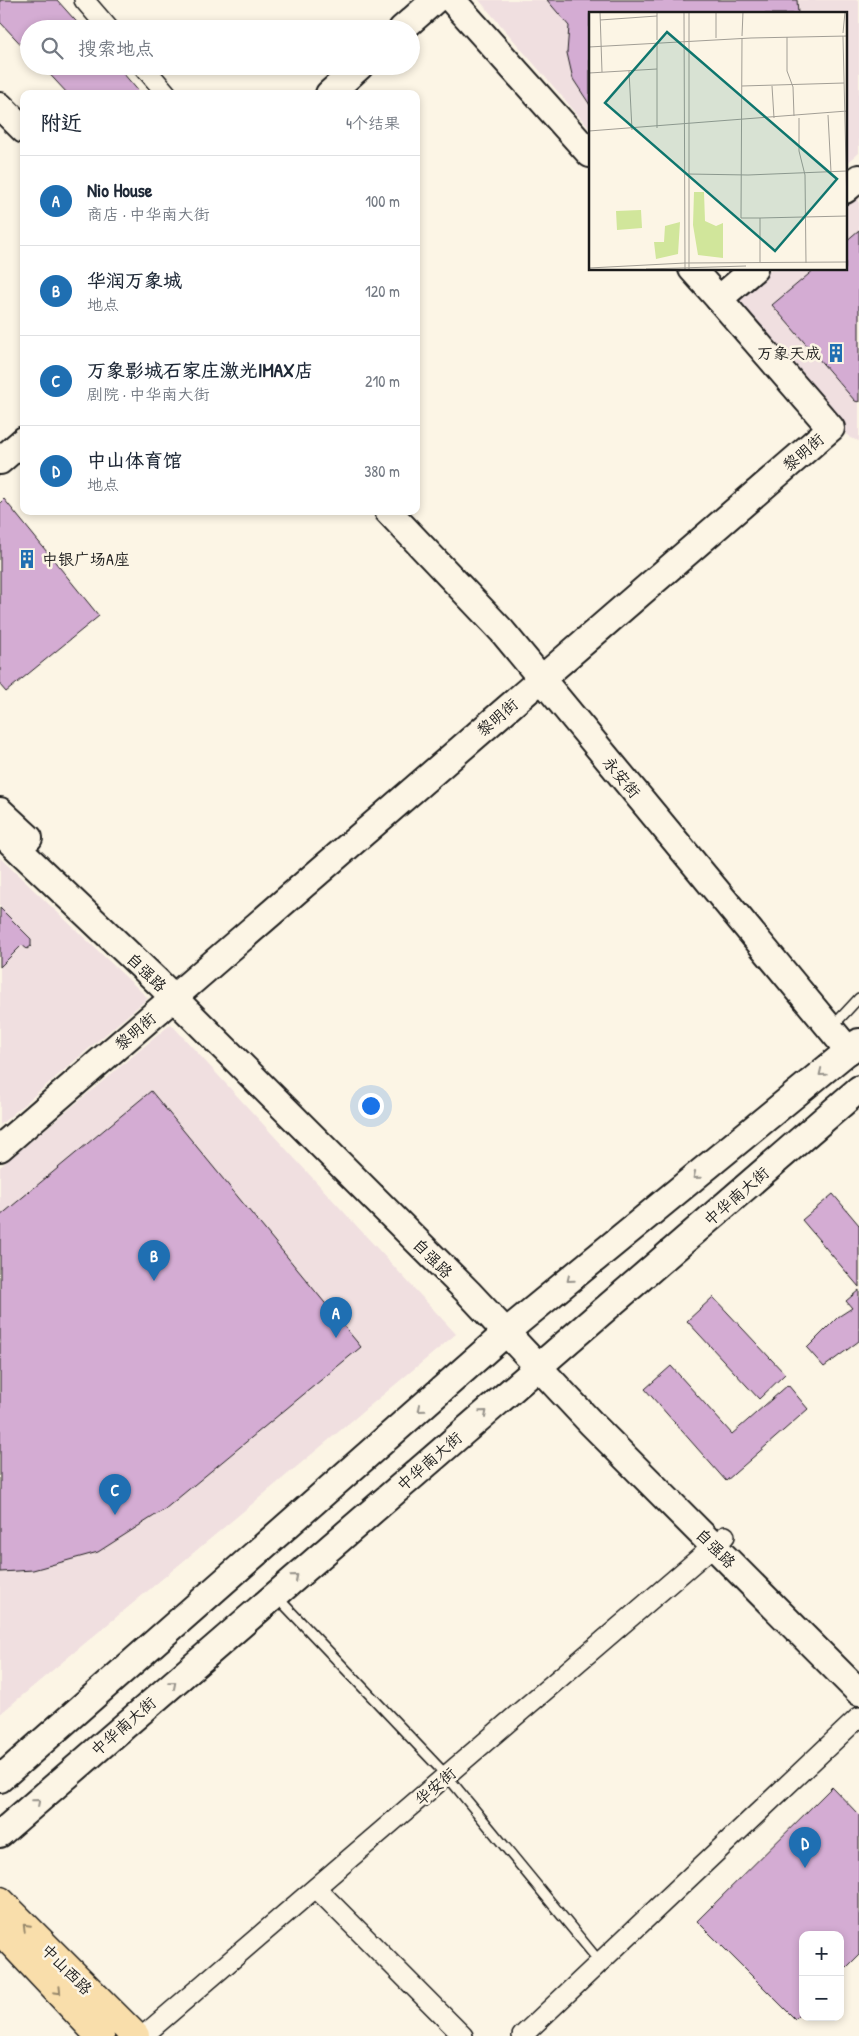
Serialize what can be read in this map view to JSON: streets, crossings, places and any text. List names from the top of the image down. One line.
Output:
{"streets":{"main road":["黎明街","永安街","自强路","中华南大街","中山西路"],"street":["华安街"]},"crossings":[["黎明街","永安街"],["黎明街","自强路"],["自强路","中华南大街"],["自强路","华安街"]],"places":{"building":["万象天成","中银广场A座"]},"page":{"search":"搜索地点","heading":["附近","4个结果"],"list":[{"mark":"A","name":"Nio House","note":"商店 · 中华南大街","value":"100 m"},{"mark":"B","name":"华润万象城","note":"地点","value":"120 m"},{"mark":"C","name":"万象影城石家庄激光IMAX店","note":"剧院 · 中华南大街","value":"210 m"},{"mark":"D","name":"中山体育馆","note":"地点","value":"380 m"}],"pins":["B","A","C","D"],"map_buttons":["+","−"]}}
